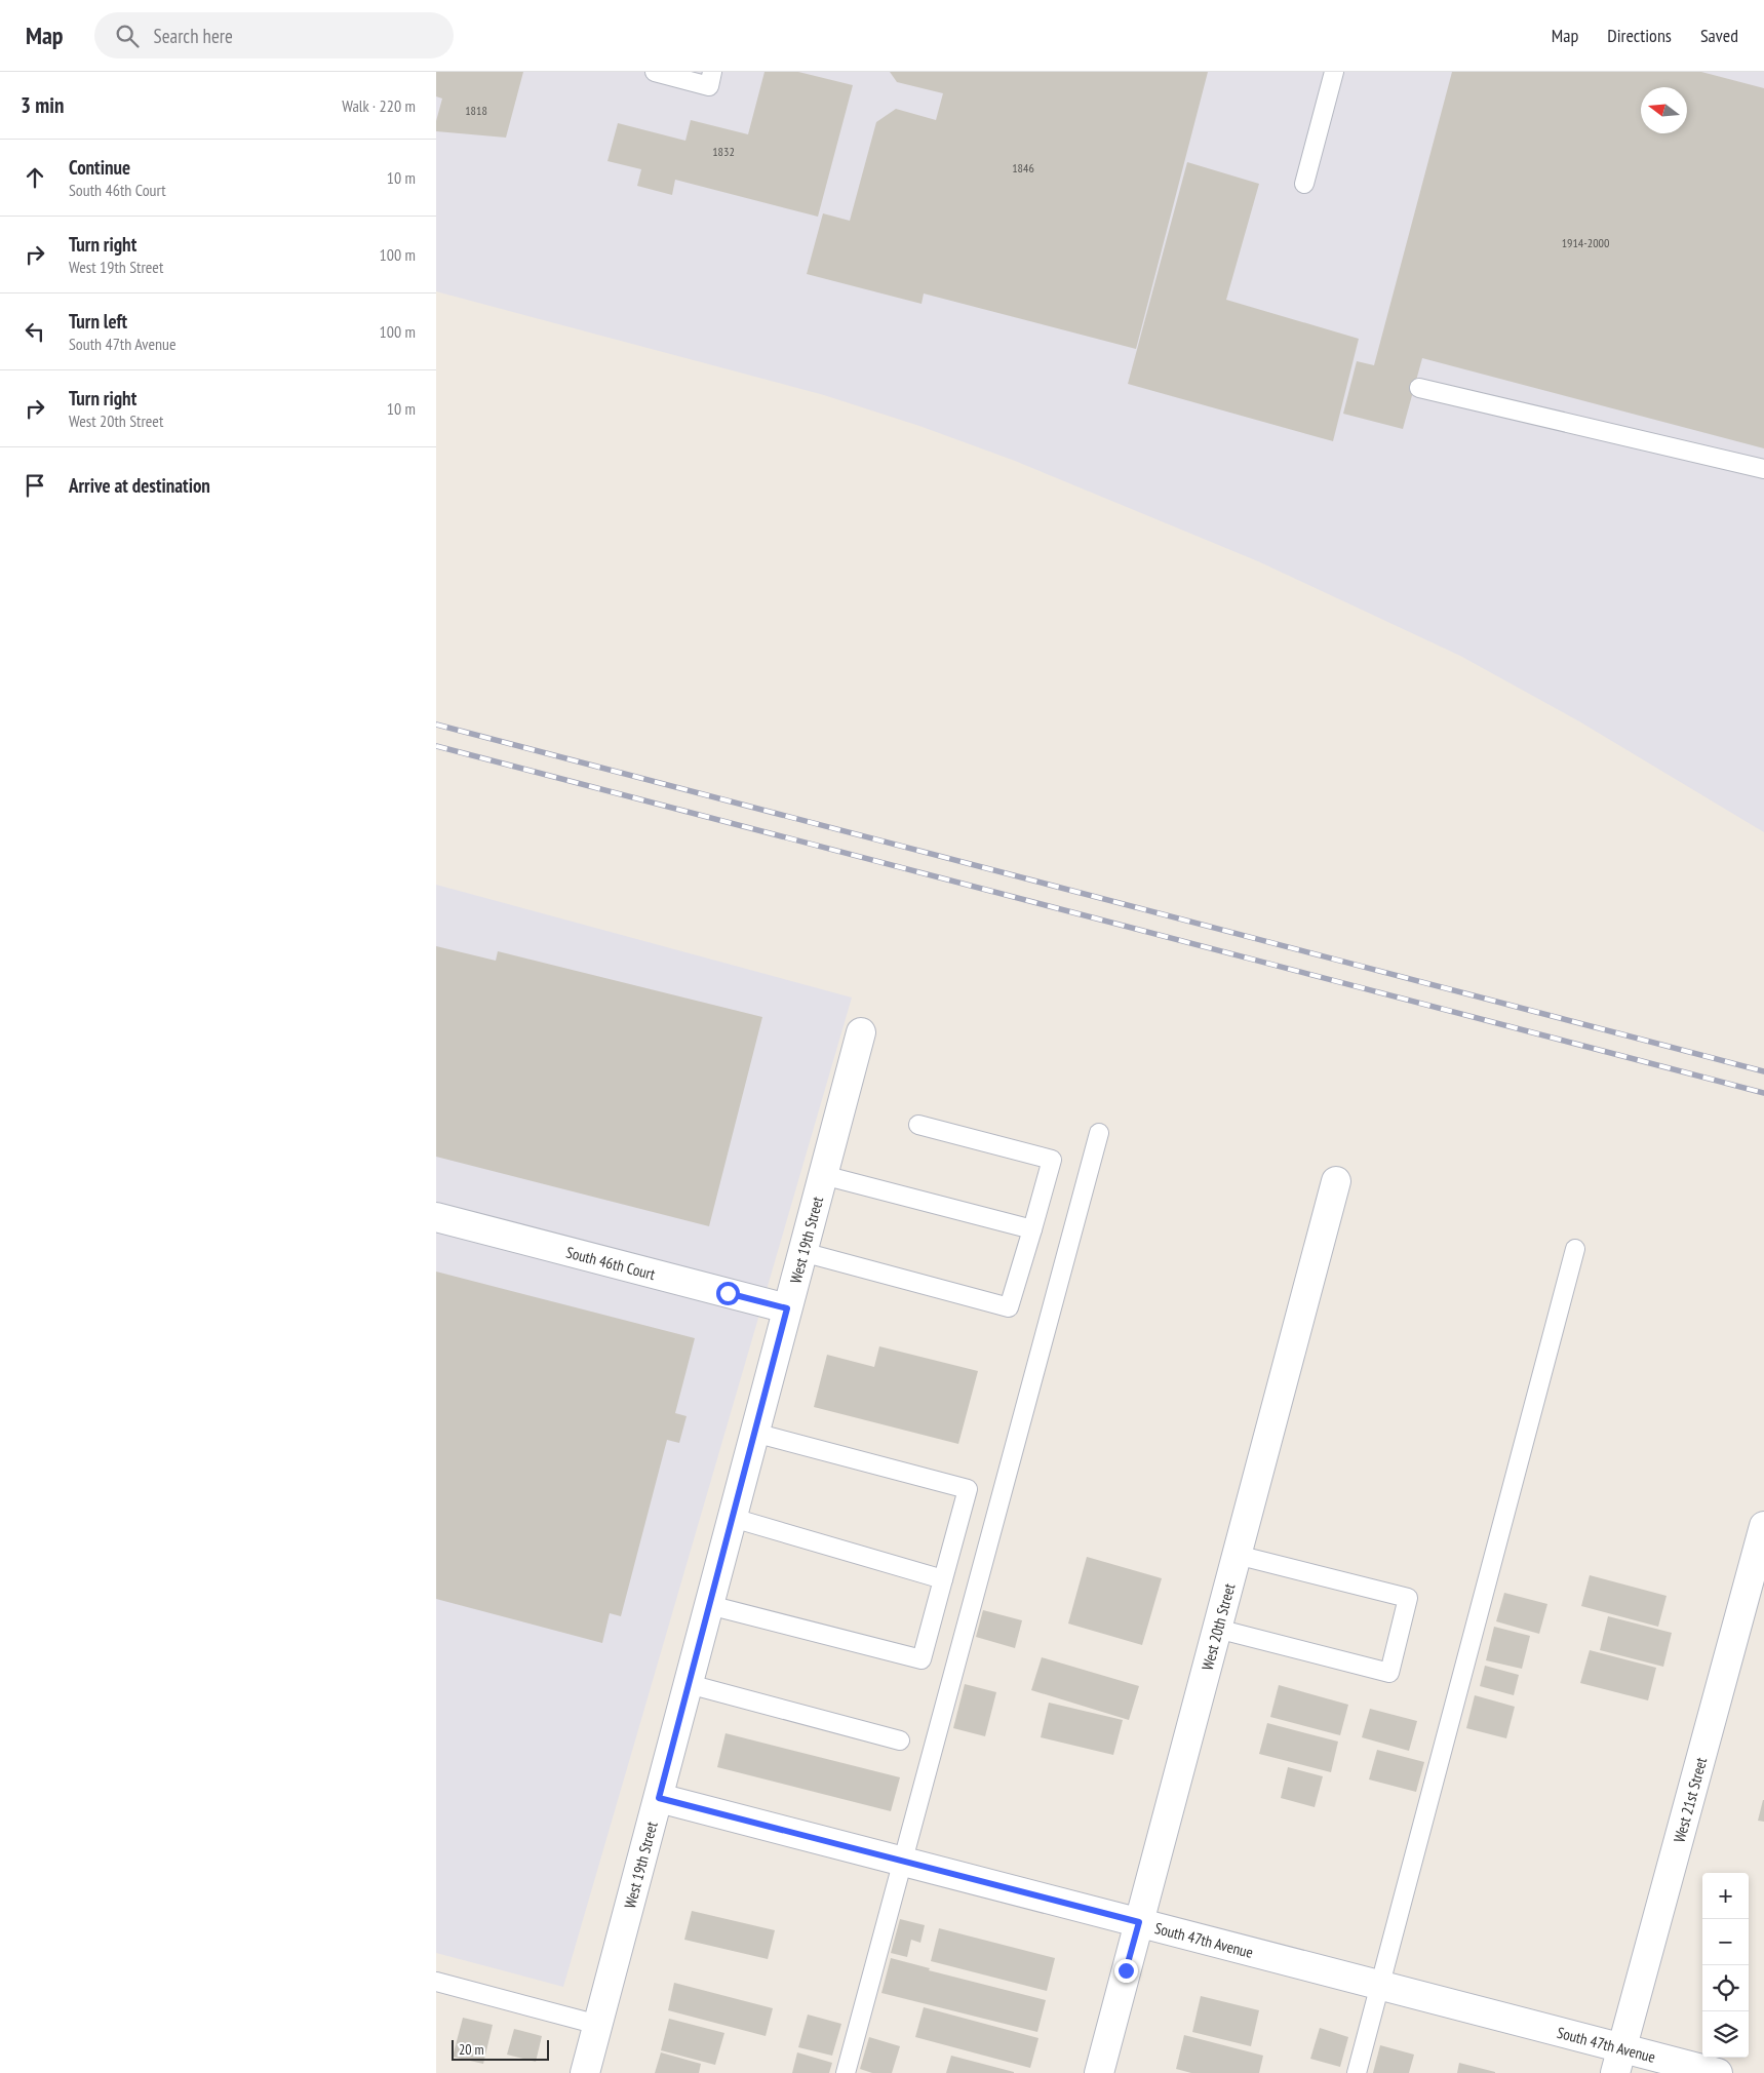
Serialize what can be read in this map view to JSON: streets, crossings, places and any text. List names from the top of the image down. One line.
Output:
{"streets":{"street":["West 19th Street","South 46th Court","West 20th Street","West 21st Street","South 47th Avenue"]},"crossings":[["West 19th Street","South 46th Court"],["West 19th Street","South 47th Avenue"],["West 20th Street","South 47th Avenue"],["West 21st Street","South 47th Avenue"]],"house_numbers":["1818","1832","1846","1914-2000"],"scale_bar":"20 m","north":"left","page":{"header":"Map","search":"Search here","nav":["Map","Directions","Saved"],"heading":["3 min","Walk · 220 m"],"list":[["Continue","South 46th Court","10 m"],["Turn right","West 19th Street","100 m"],["Turn left","South 47th Avenue","100 m"],["Turn right","West 20th Street","10 m"],"Arrive at destination"],"map_buttons":["+","−"],"scale":"20 m"}}
